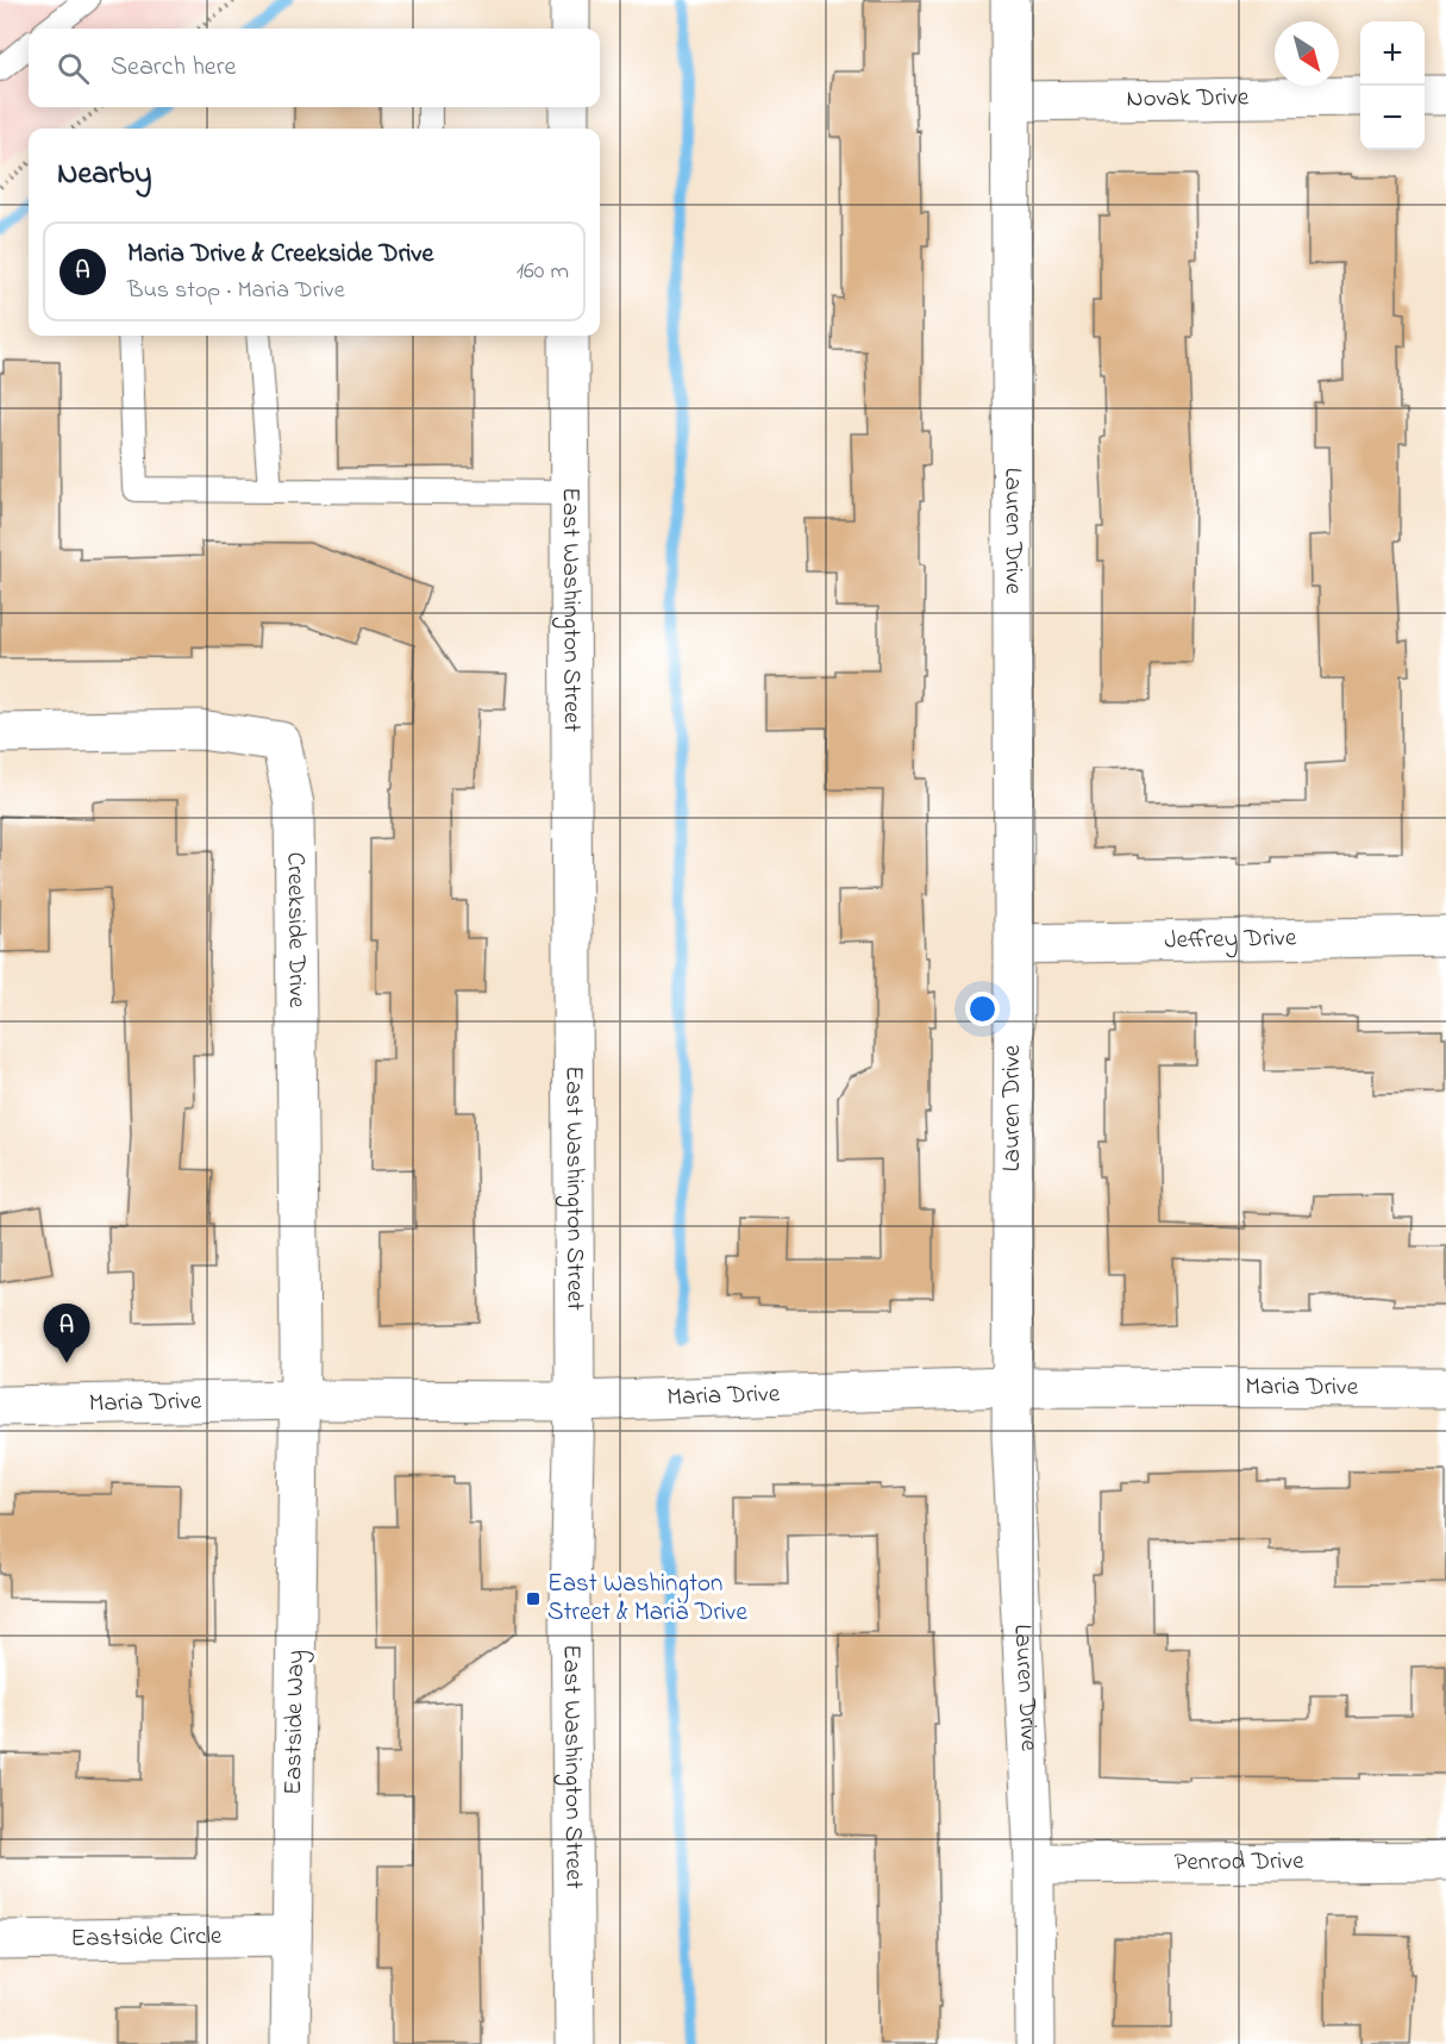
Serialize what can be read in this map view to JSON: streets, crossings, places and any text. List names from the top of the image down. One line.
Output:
{"streets":{"street":["Novak Drive","Lauren Drive","East Washington Street","Creekside Drive","Jeffrey Drive","Maria Drive","Eastside Way","Penrod Drive","Eastside Circle"]},"crossings":[["Novak Drive","Lauren Drive"],["Lauren Drive","Jeffrey Drive"],["Lauren Drive","Maria Drive"],["Lauren Drive","Penrod Drive"],["East Washington Street","Maria Drive"],["Creekside Drive","Maria Drive"],["Creekside Drive","Eastside Way"],["Maria Drive","Eastside Way"],["Eastside Way","Eastside Circle"]],"places":{"transit":["East Washington Street & Maria Drive"]},"north":"bottom right","page":{"map_buttons":["+","−"],"search":"Search here","heading":"Nearby","list":[{"mark":"A","name":"Maria Drive & Creekside Drive","note":"Bus stop · Maria Drive","value":"160 m"}],"pins":"A"}}
